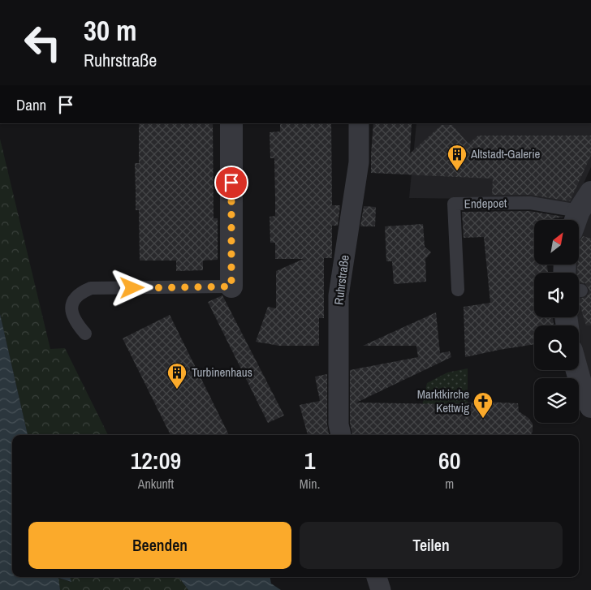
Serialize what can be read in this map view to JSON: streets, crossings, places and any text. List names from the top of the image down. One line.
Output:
{"streets":{"street":["Ruhrstraße"],"lane":["Endepoet"]},"places":{"building":["Altstadt-Galerie","Turbinenhaus"],"church":["Marktkirche Kettwig"]},"north":"top right","page":{"turn":["30 m","Ruhrstraße"],"then":"Dann","eta":["12:09","Ankunft","1","Min.","60","m"],"buttons":["Beenden","Teilen"]}}
